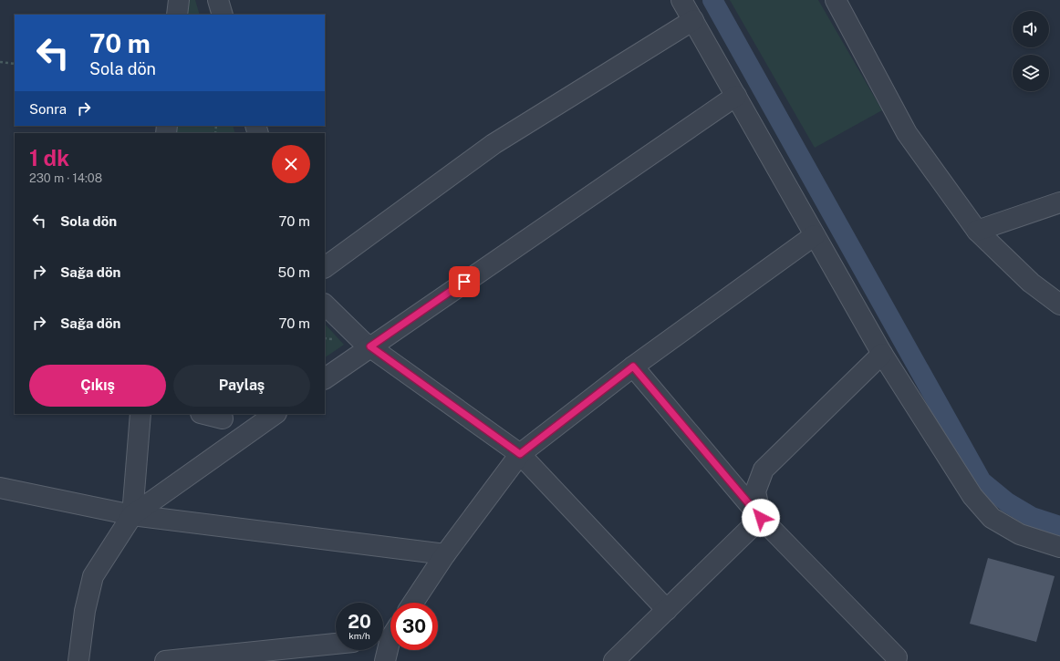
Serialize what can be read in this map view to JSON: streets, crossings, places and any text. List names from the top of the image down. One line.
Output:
{"page":{"turn":["70 m","Sola dön"],"then":"Sonra","heading":["1 dk","230 m · 14:08"],"list":[{"name":"Sola dön","value":"70 m"},{"name":"Sağa dön","value":"50 m"},{"name":"Sağa dön","value":"70 m"}],"buttons":["Çıkış","Paylaş"],"speed":"20 km/h","limit":"30"}}
